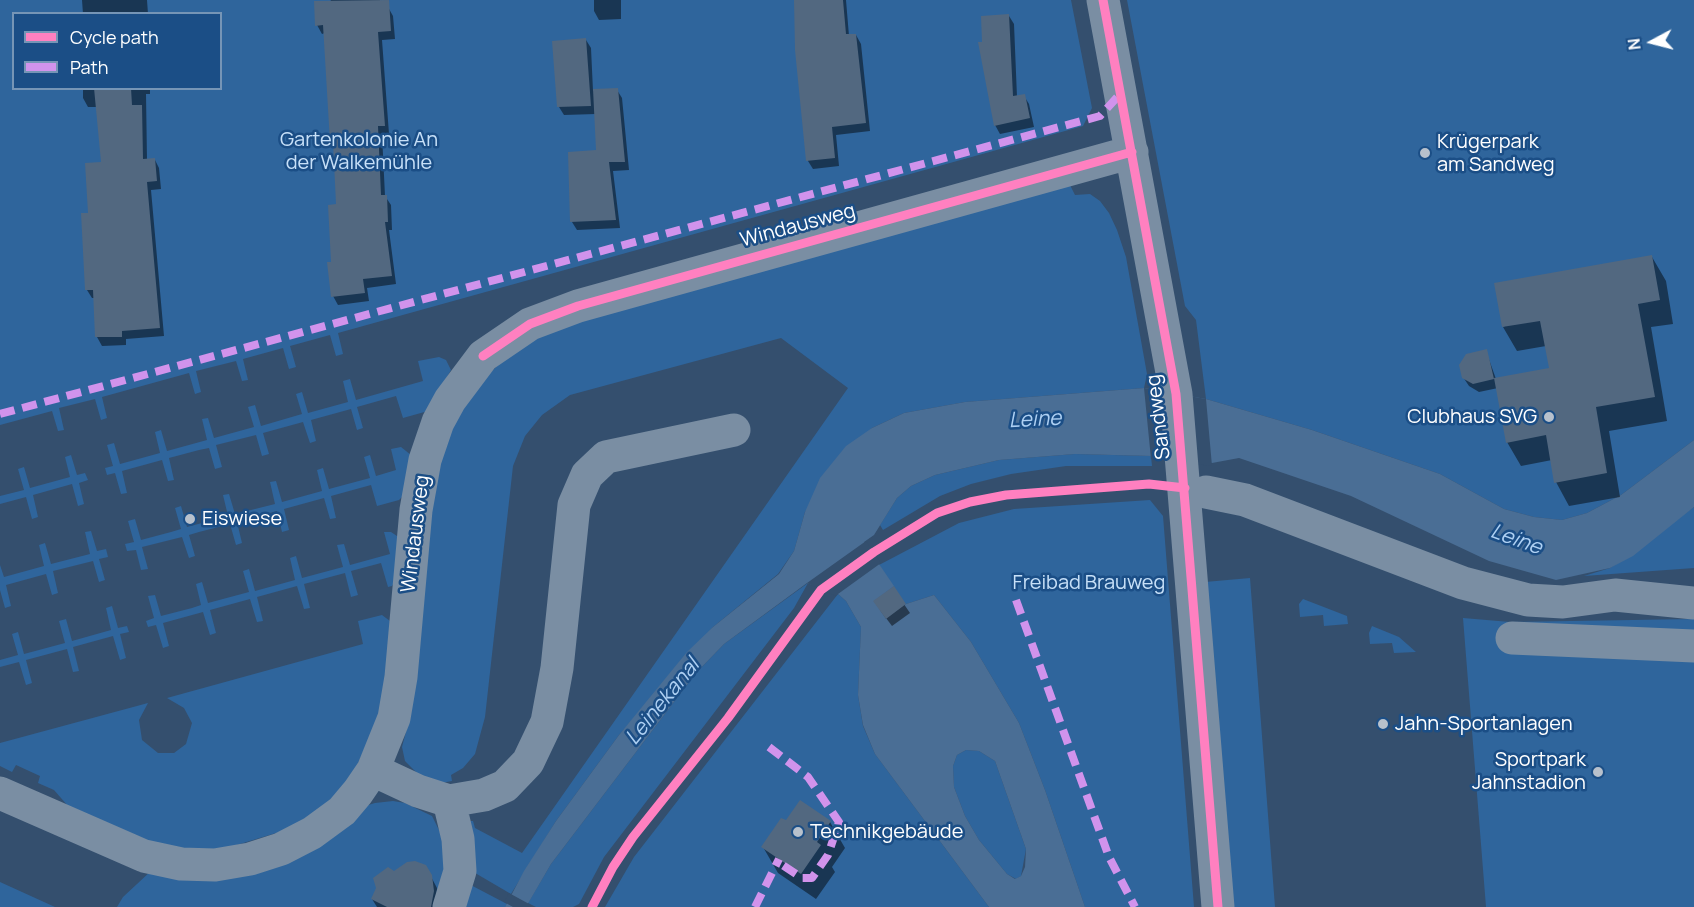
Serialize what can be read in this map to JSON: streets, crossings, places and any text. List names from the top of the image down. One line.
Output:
{"streets":{"street":["Windausweg","Sandweg"]},"crossings":[["Windausweg","Sandweg"]],"water":["Leine","Leinekanal"],"parks":["Gartenkolonie An der Walkemühle","Freibad Brauweg"],"places":["Krügerpark am Sandweg","Clubhaus SVG","Eiswiese","Jahn-Sportanlagen","Sportpark Jahnstadion","Technikgebäude"],"legend":["Cycle path","Path"],"north":"left"}
